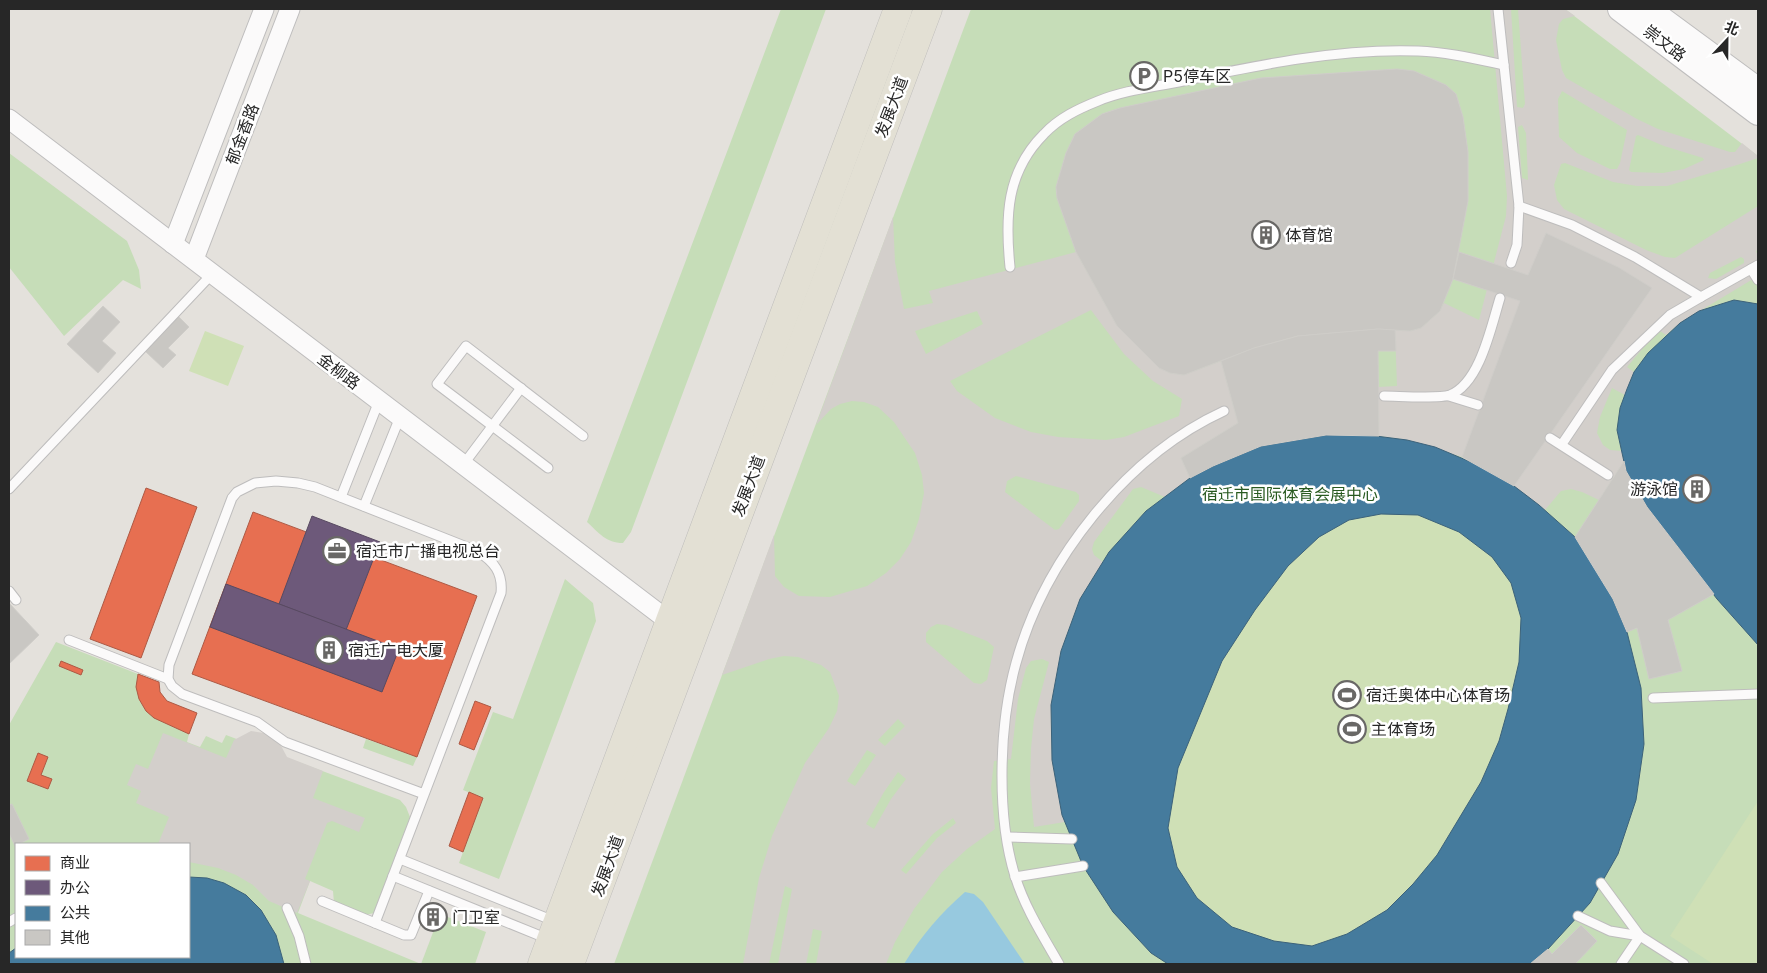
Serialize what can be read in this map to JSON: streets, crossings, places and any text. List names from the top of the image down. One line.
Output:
{"streets":{"main road":["发展大道"],"street":["崇文路","郁金香路","金柳路"]},"crossings":[["发展大道","金柳路"],["郁金香路","金柳路"]],"parks":["宿迁市国际体育会展中心"],"places":{"parking":["P5停车区"],"building":["体育馆","游泳馆","宿迁广电大厦","门卫室"],"office":["宿迁市广播电视总台"],"sports":["宿迁奥体中心体育场","主体育场"]},"legend":["商业","办公","公共","其他"],"north":"top"}
